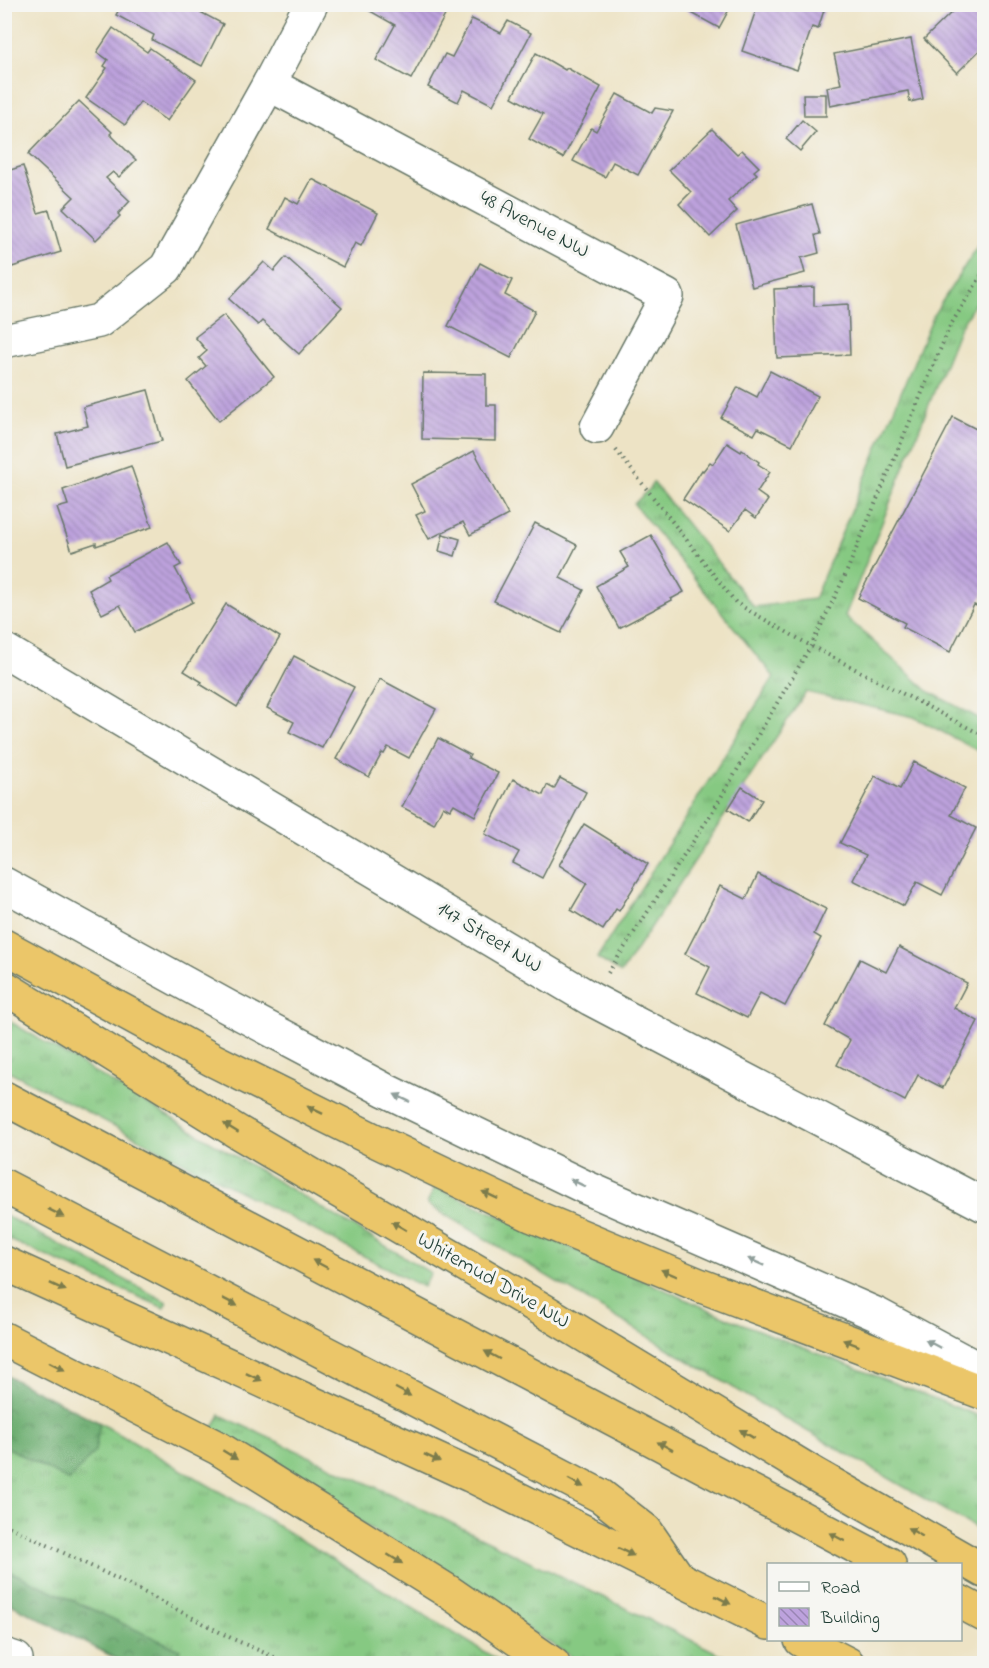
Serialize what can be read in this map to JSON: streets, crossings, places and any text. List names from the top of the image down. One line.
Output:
{"streets":{"highway":["Whitemud Drive NW"],"street":["48 Avenue NW","147 Street NW"]},"legend":["Road","Building"]}
